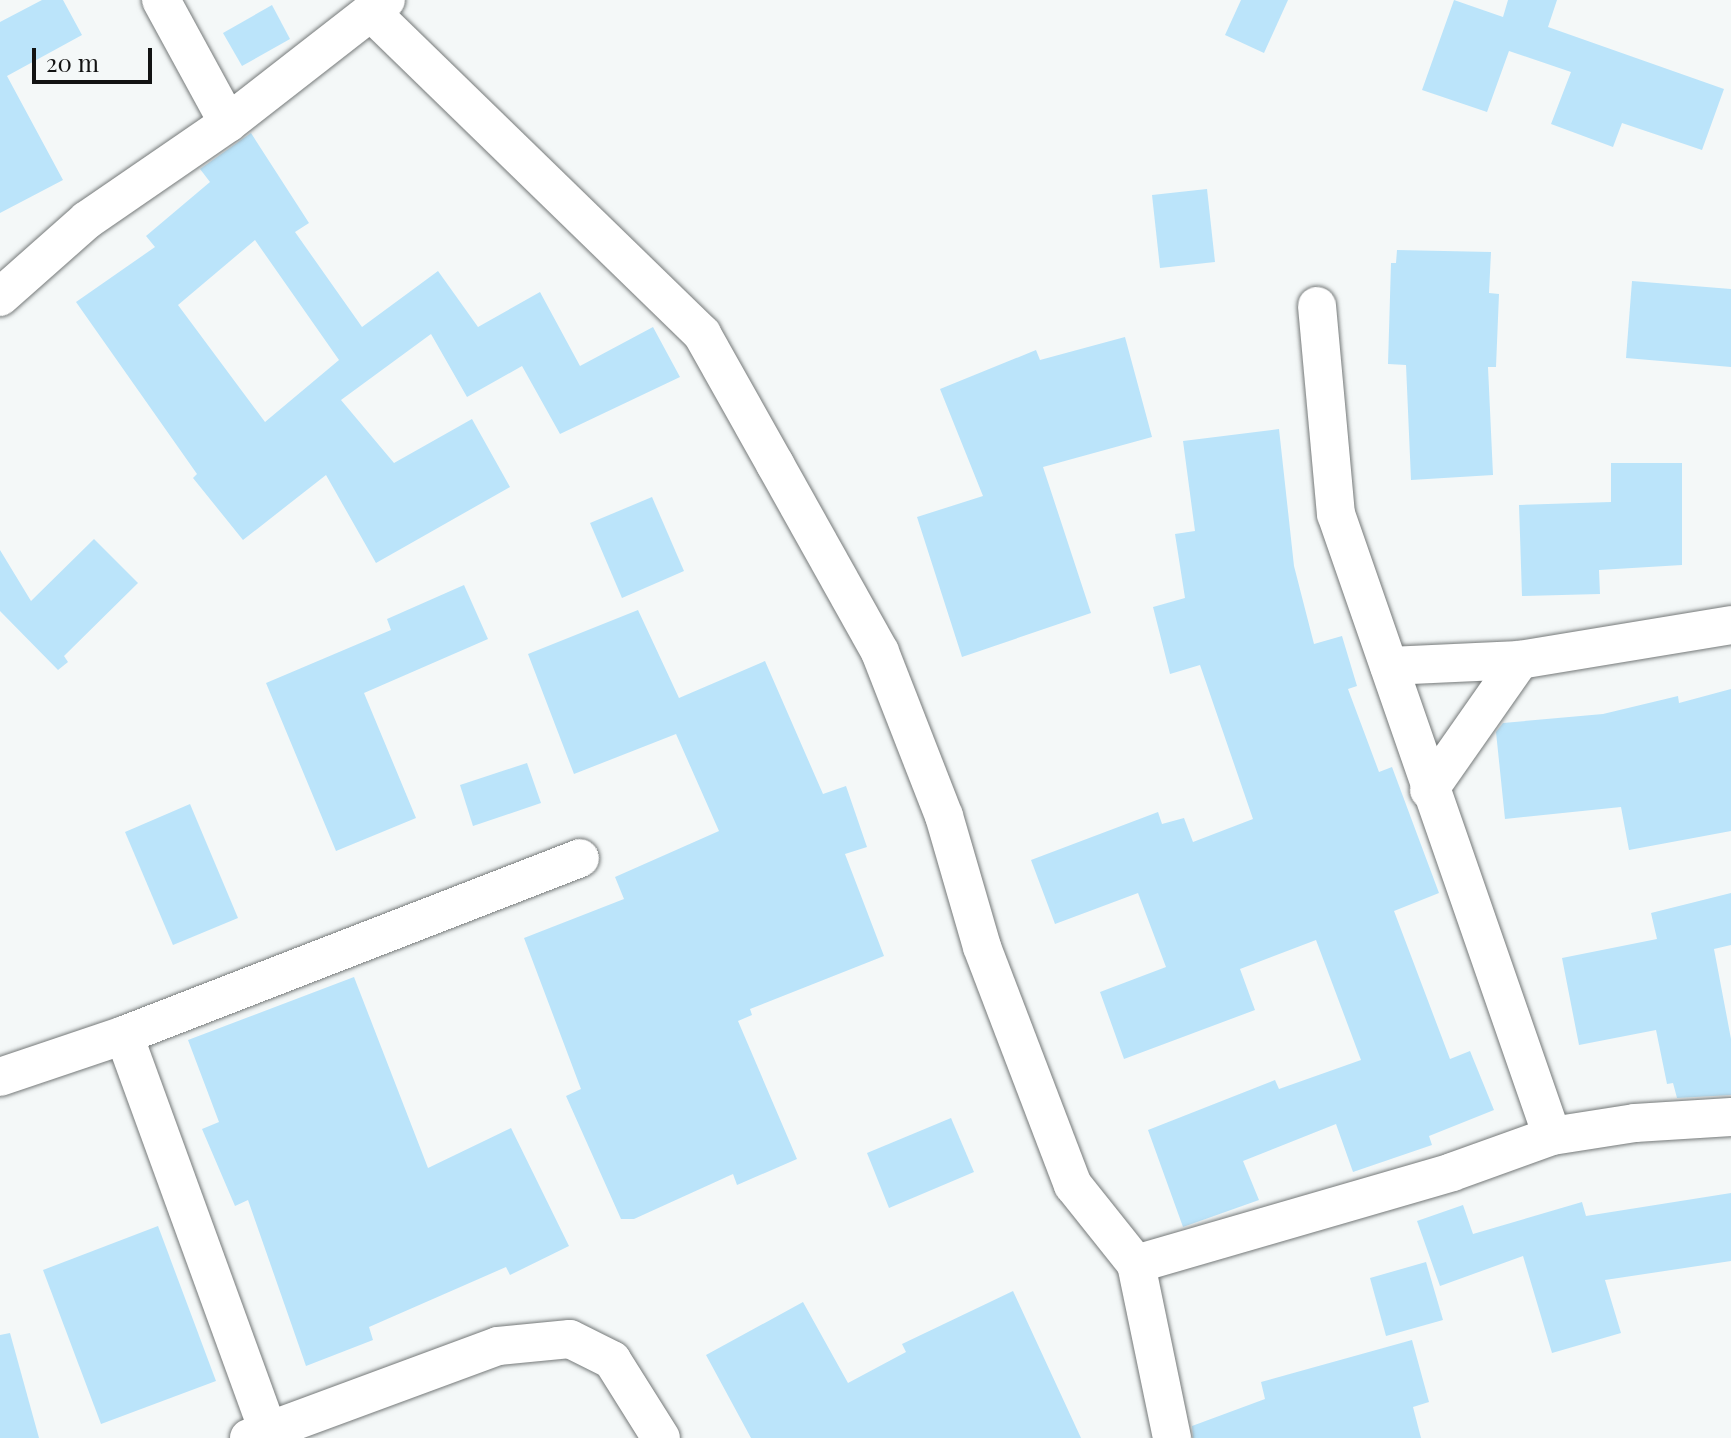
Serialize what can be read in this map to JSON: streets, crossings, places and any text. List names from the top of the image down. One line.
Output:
{"scale_bar":"20 m"}
